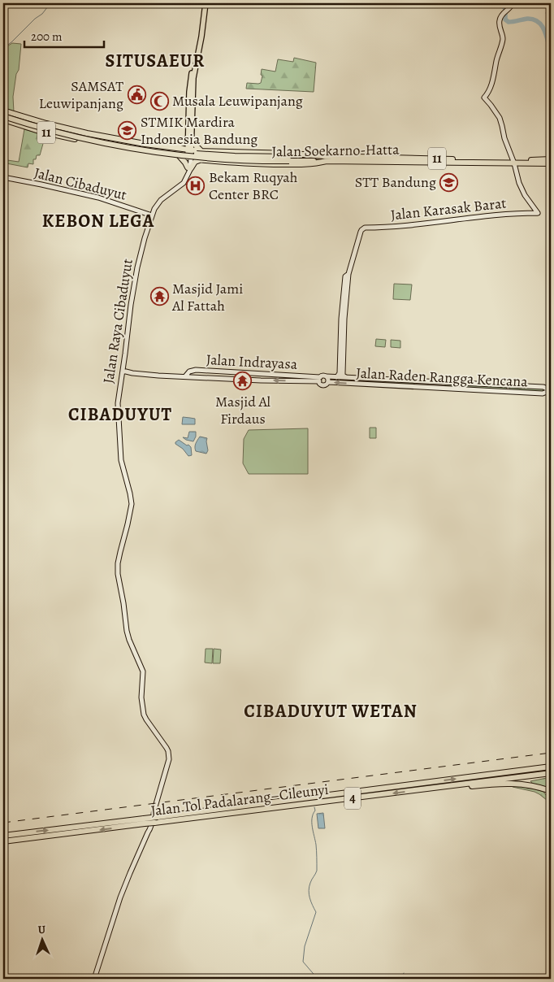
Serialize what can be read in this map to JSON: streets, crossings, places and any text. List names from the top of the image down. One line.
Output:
{"streets":{"highway":["11","Jalan Soekarno-Hatta","4","Jalan Tol Padalarang–Cileunyi"],"street":["Jalan Cibaduyut","Jalan Karasak Barat","Jalan Raya Cibaduyut","Jalan Indrayasa","Jalan Raden Rangga Kencana"]},"crossings":[["11","Jalan Soekarno-Hatta"],["Jalan Soekarno-Hatta","Jalan Karasak Barat"],["Jalan Soekarno-Hatta","Jalan Raya Cibaduyut"],["Jalan Cibaduyut","Jalan Raya Cibaduyut"],["Jalan Raya Cibaduyut","Jalan Indrayasa"],["Jalan Indrayasa","Jalan Raden Rangga Kencana"]],"districts":["SITUSAEUR","KEBON LEGA","CIBADUYUT","CIBADUYUT WETAN"],"places":{"public building":["SAMSAT Leuwipanjang"],"mosque":["Musala Leuwipanjang"],"school or university":["STMIK Mardira Indonesia Bandung","STT Bandung"],"hospital":["Bekam Ruqyah Center BRC"],"temple":["Masjid Jami Al Fattah","Masjid Al Firdaus"]},"scale_bar":"200 m","north":"top"}
